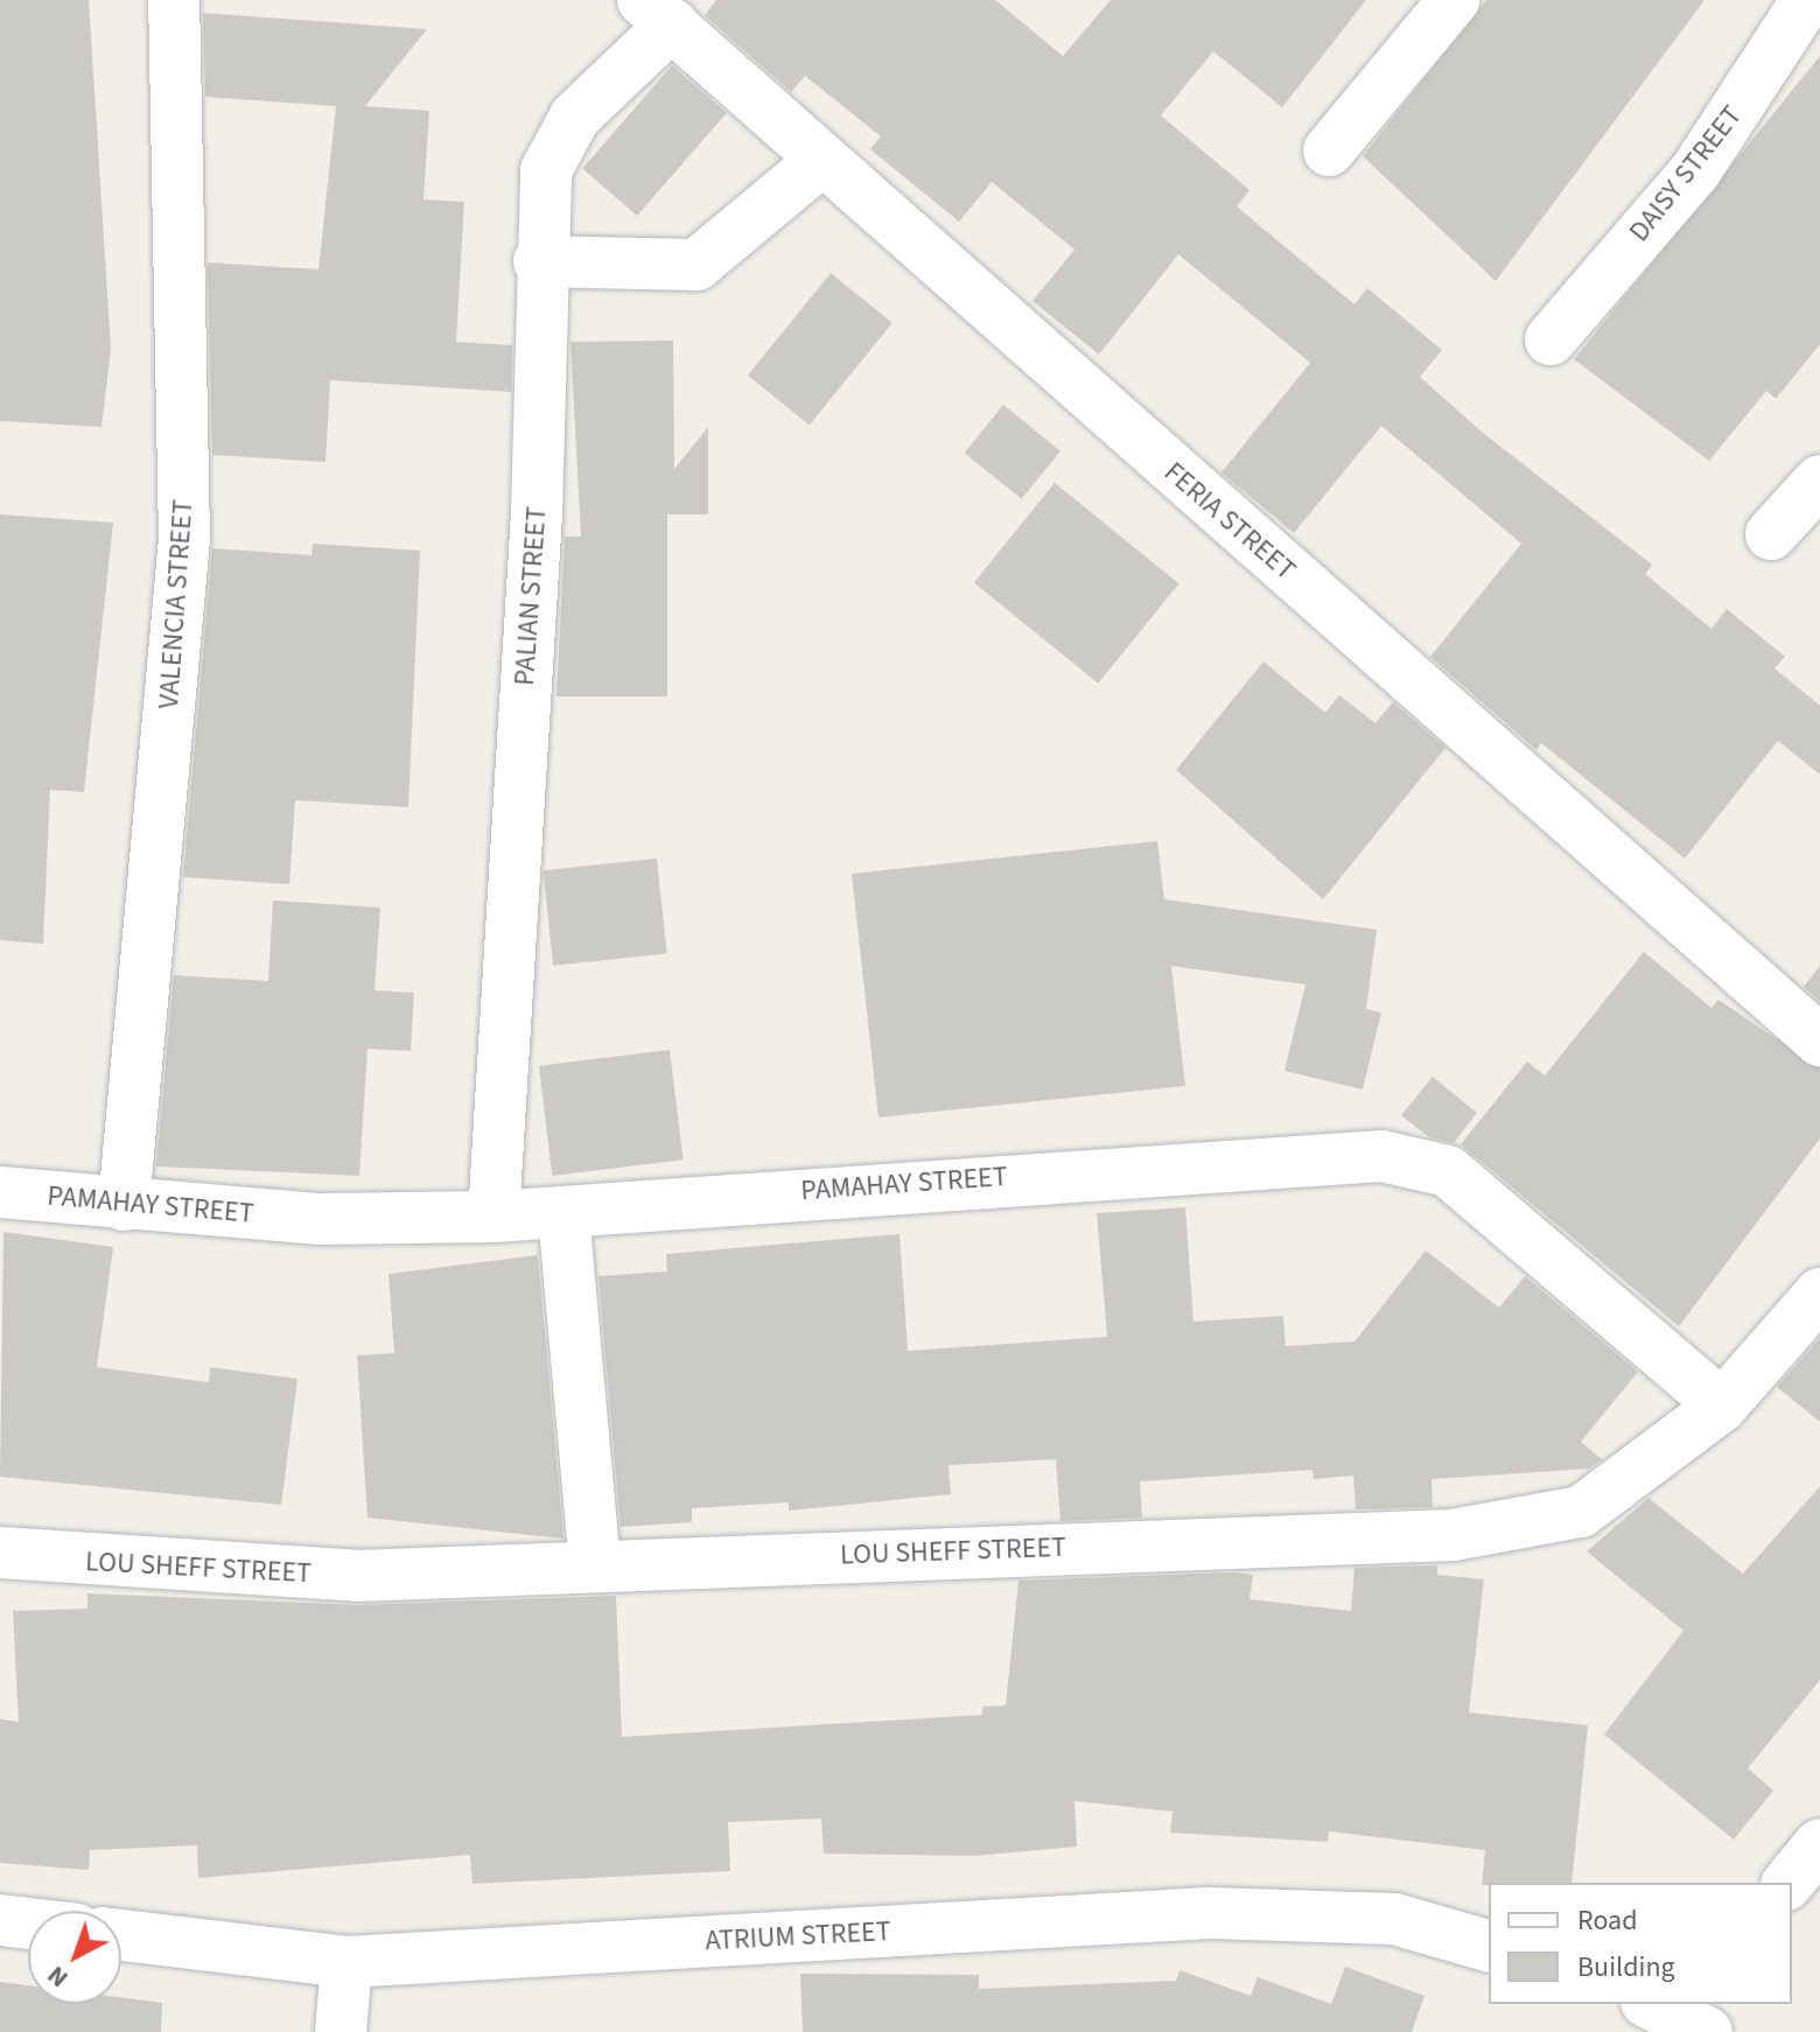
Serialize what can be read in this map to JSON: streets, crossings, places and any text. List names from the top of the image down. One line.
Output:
{"streets":{"street":["DAISY STREET","FERIA STREET","PALIAN STREET","VALENCIA STREET","PAMAHAY STREET","LOU SHEFF STREET","ATRIUM STREET"]},"crossings":[["FERIA STREET","PALIAN STREET"],["PALIAN STREET","PAMAHAY STREET"],["VALENCIA STREET","PAMAHAY STREET"],["PAMAHAY STREET","LOU SHEFF STREET"]],"legend":["Road","Building"],"north":"bottom left"}
